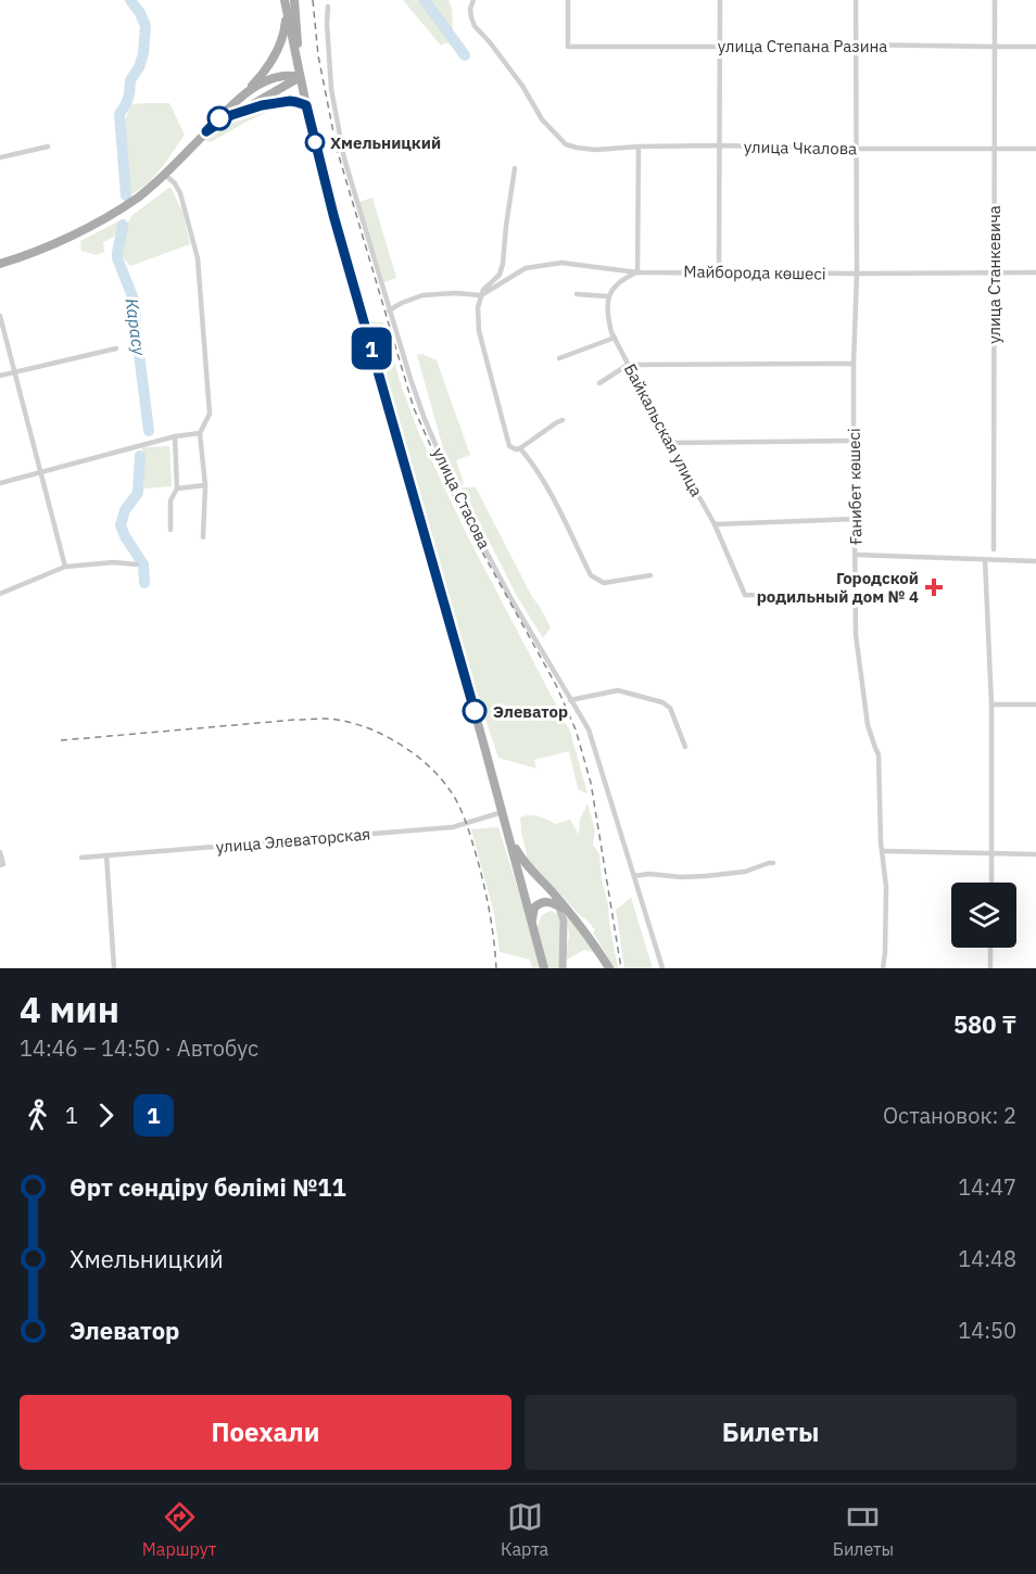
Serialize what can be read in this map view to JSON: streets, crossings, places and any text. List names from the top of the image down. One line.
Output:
{"streets":{"street":["улица Степана Разина","улица Чкалова","Майборода көшесі","улица Станкевича","Байкальская улица","Ғанибет көшесі","улица Стасова","улица Элеваторская"]},"crossings":[["улица Степана Разина","улица Станкевича"],["улица Степана Разина","Ғанибет көшесі"],["улица Чкалова","улица Станкевича"],["улица Чкалова","Ғанибет көшесі"],["Майборода көшесі","улица Станкевича"],["Майборода көшесі","Ғанибет көшесі"],["Байкальская улица","Ғанибет көшесі"]],"water":["Карасу"],"places":{"other":["Хмельницкий","Элеватор"],"health":["Городской родильный дом № 4"]},"lines":["bus line 1"],"page":{"on_map":"1","heading":["4 мин","14:46 – 14:50 · Автобус","580 ₸"],"legs":["1","1","Остановок: 2"],"list":[{"name":"Өрт сөндіру бөлімі №11","value":"14:47"},{"name":"Хмельницкий","value":"14:48"},{"name":"Элеватор","value":"14:50"}],"buttons":["Поехали","Билеты"],"tabs":["Маршрут","Карта","Билеты"]}}
